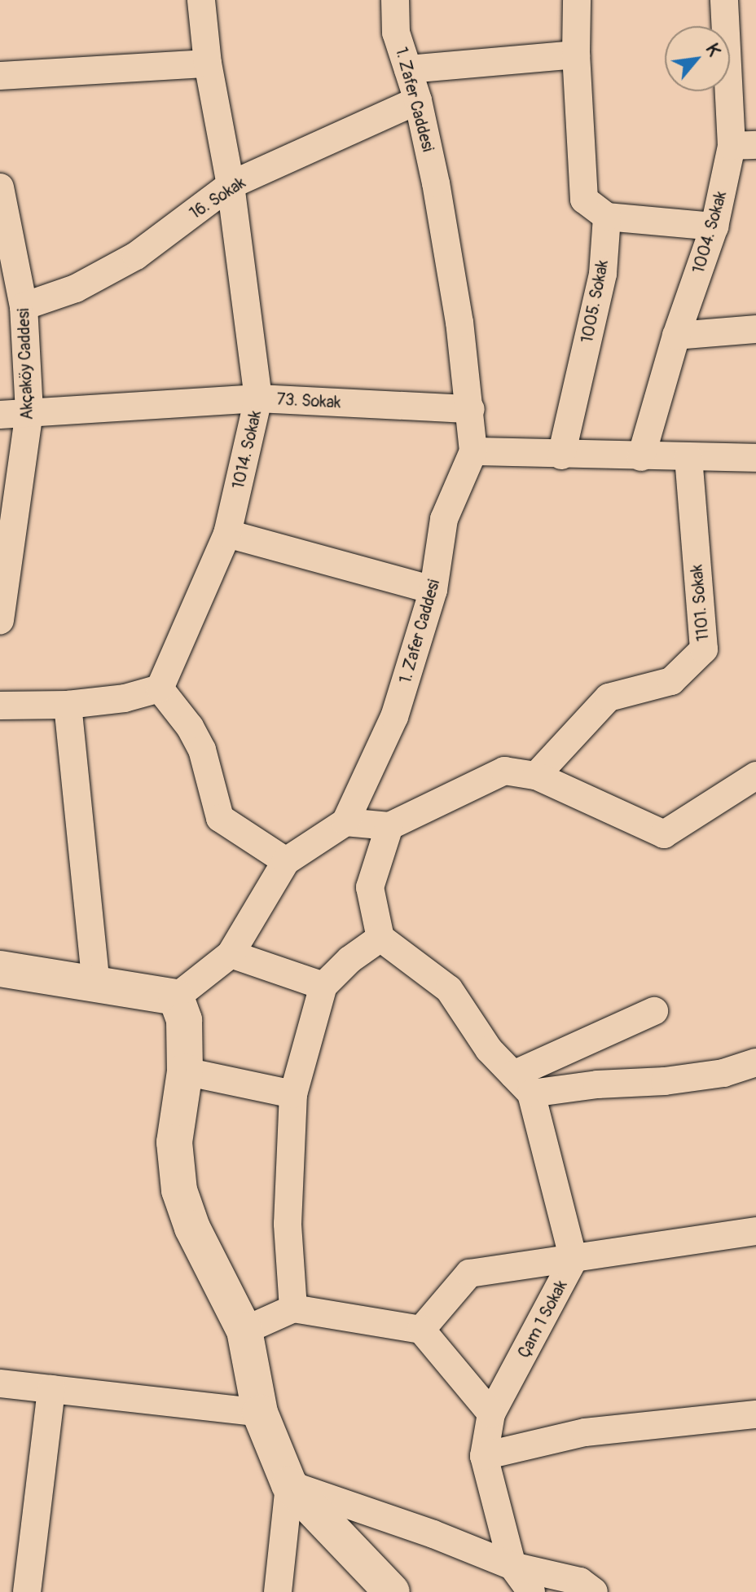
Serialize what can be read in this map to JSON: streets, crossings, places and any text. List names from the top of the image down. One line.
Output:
{"streets":{"street":["1. Zafer Caddesi","16. Sokak","1004. Sokak","1005. Sokak","Akçaköy Caddesi","73. Sokak","1014. Sokak","1101. Sokak","Çam 1 Sokak"]},"crossings":[["1. Zafer Caddesi","16. Sokak"],["1. Zafer Caddesi","73. Sokak"],["16. Sokak","Akçaköy Caddesi"],["16. Sokak","1014. Sokak"],["Akçaköy Caddesi","73. Sokak"],["73. Sokak","1014. Sokak"]],"north":"top right"}
